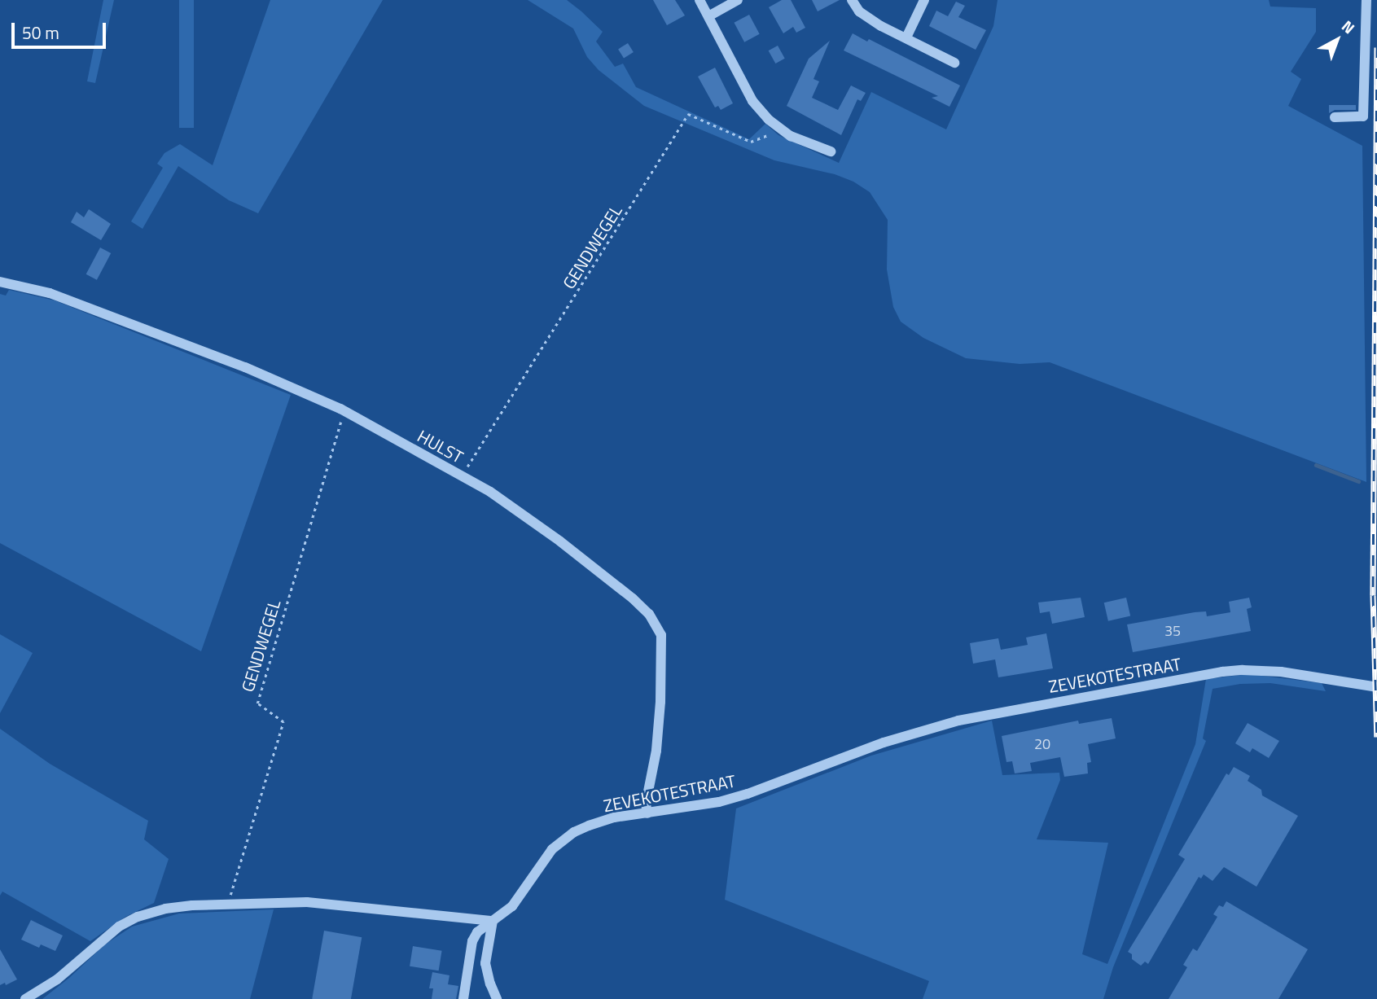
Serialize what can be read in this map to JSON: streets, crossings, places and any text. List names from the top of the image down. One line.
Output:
{"streets":{"street":["HULST","ZEVEKOTESTRAAT"],"path":["GENDWEGEL"]},"crossings":[["GENDWEGEL","HULST"],["HULST","ZEVEKOTESTRAAT"]],"house_numbers":["35","20"],"scale_bar":"50 m","north":"top right"}
